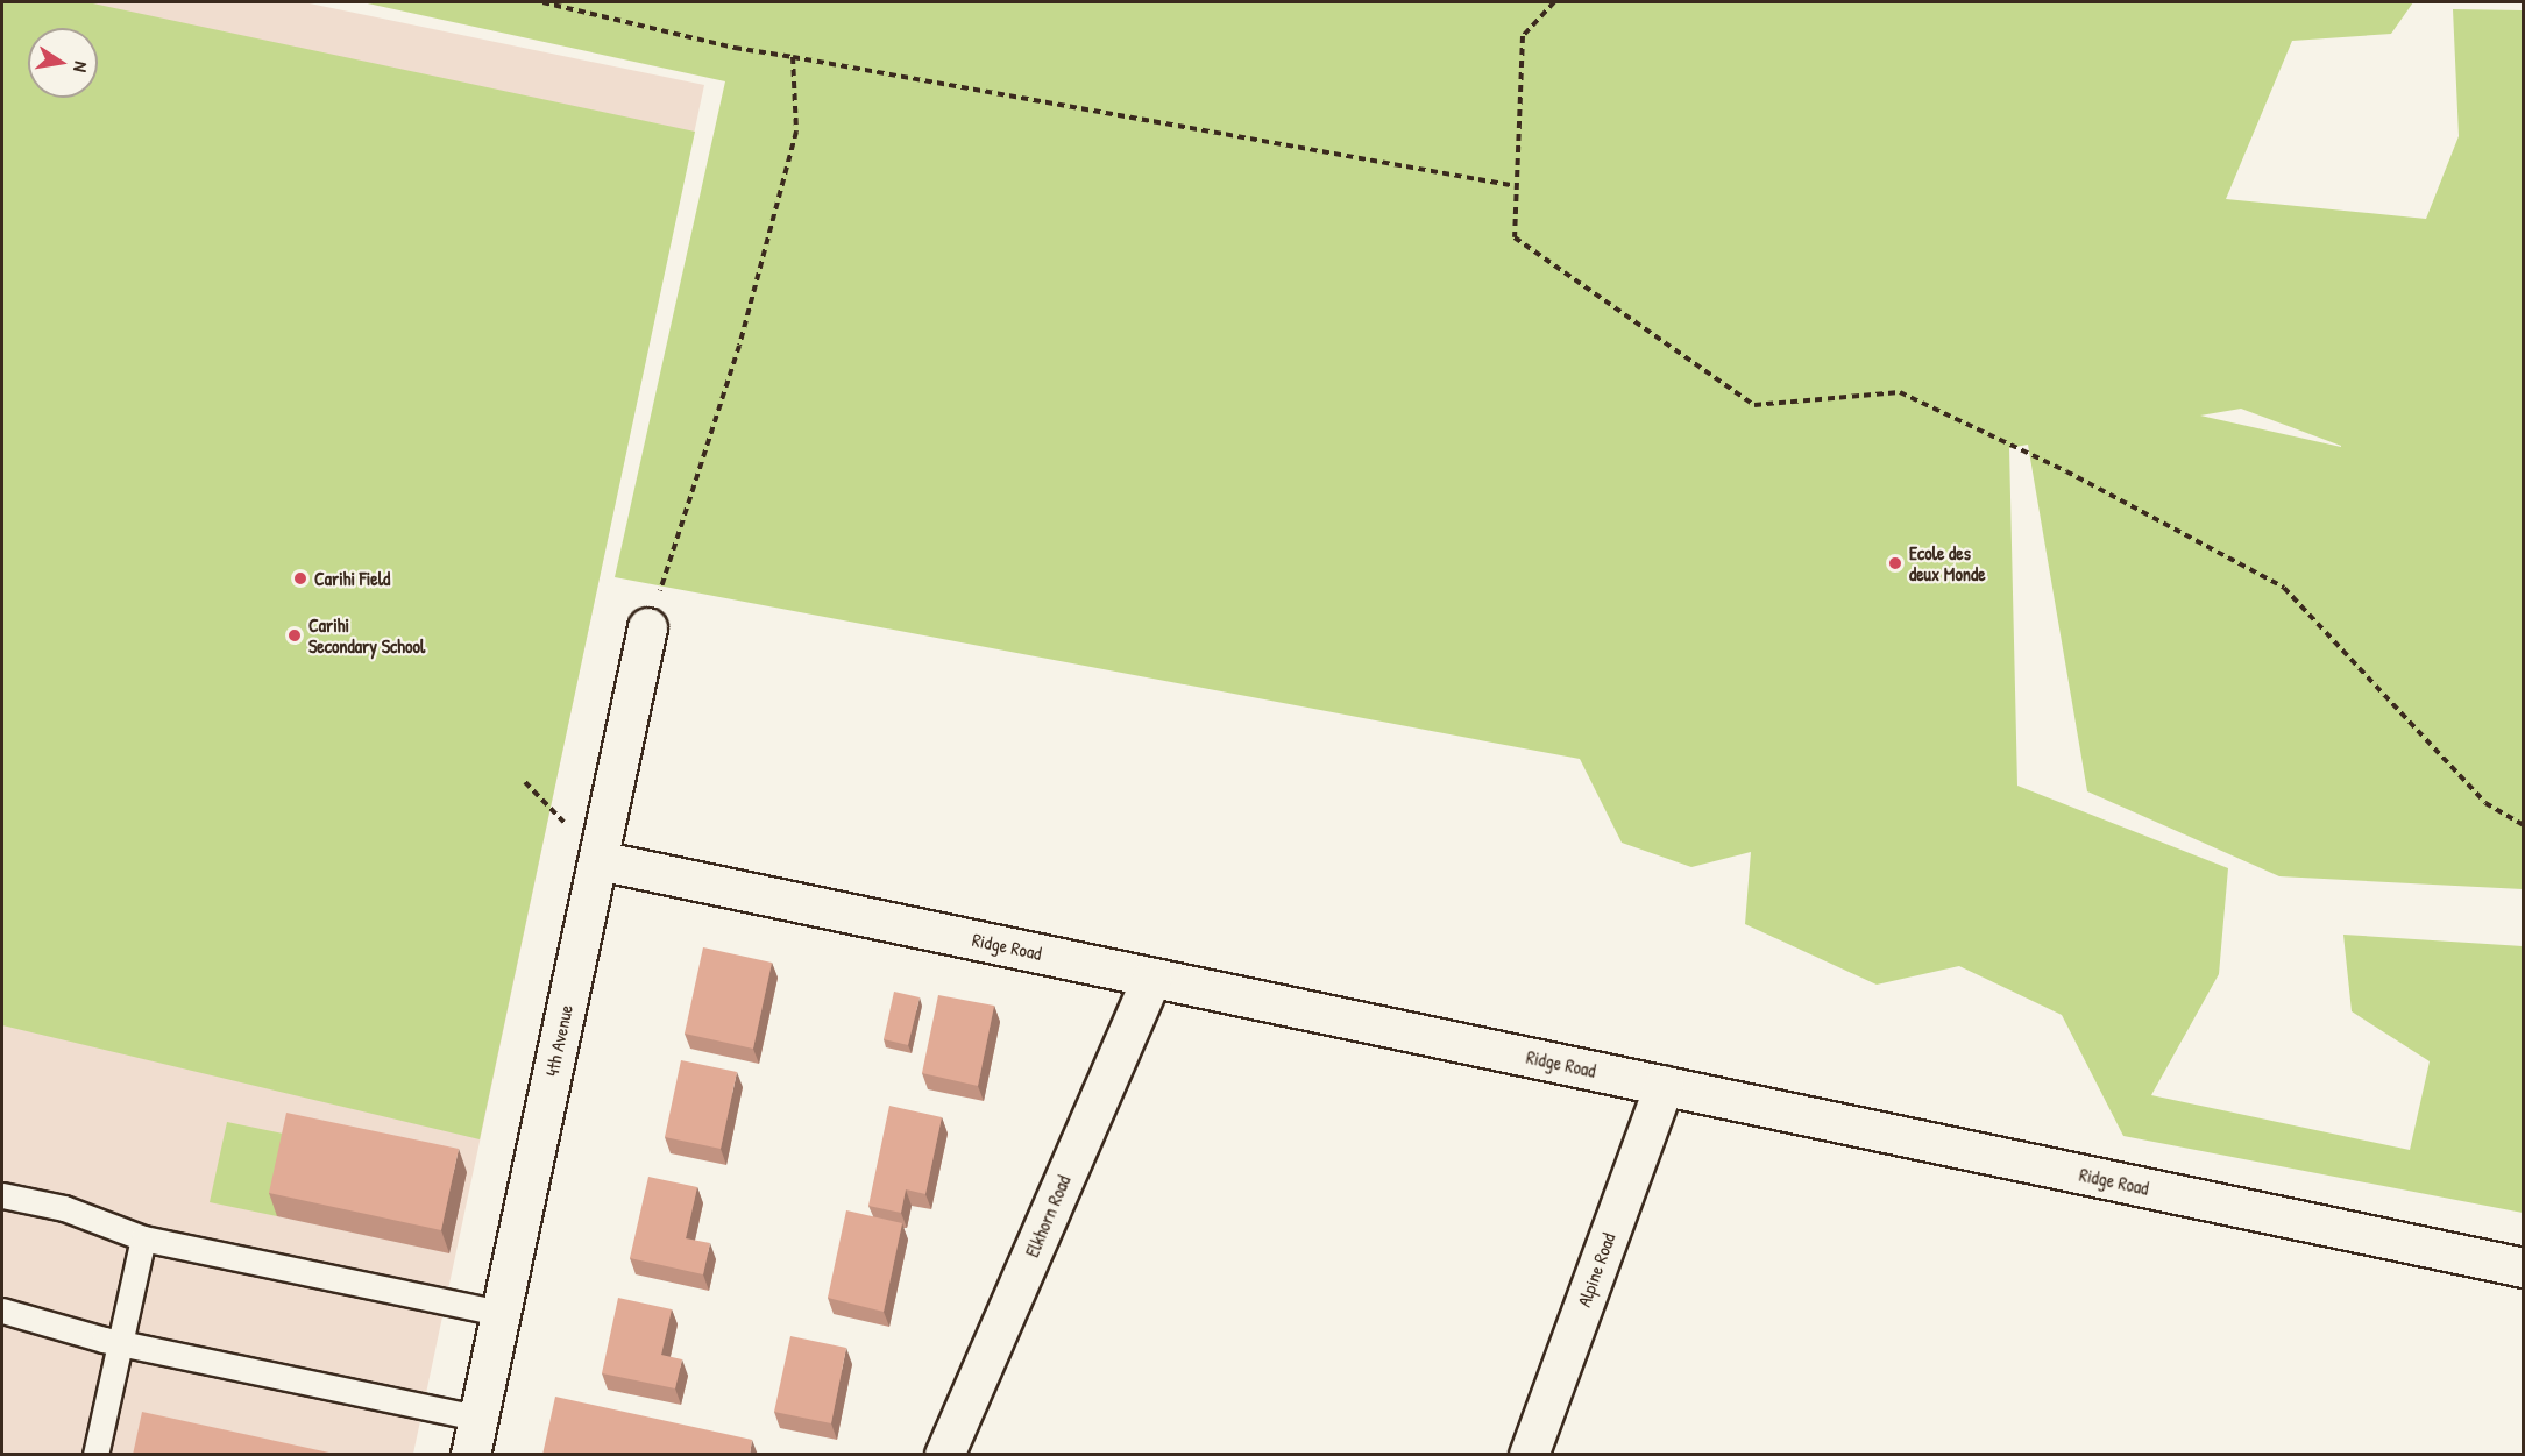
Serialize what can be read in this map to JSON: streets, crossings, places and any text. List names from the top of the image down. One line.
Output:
{"streets":{"street":["Ridge Road","4th Avenue","Elkhorn Road","Alpine Road"]},"crossings":[["Ridge Road","4th Avenue"],["Ridge Road","Elkhorn Road"],["Ridge Road","Alpine Road"]],"places":["Ecole des deux Monde","Carihi Field","Carihi Secondary School"],"north":"right"}
